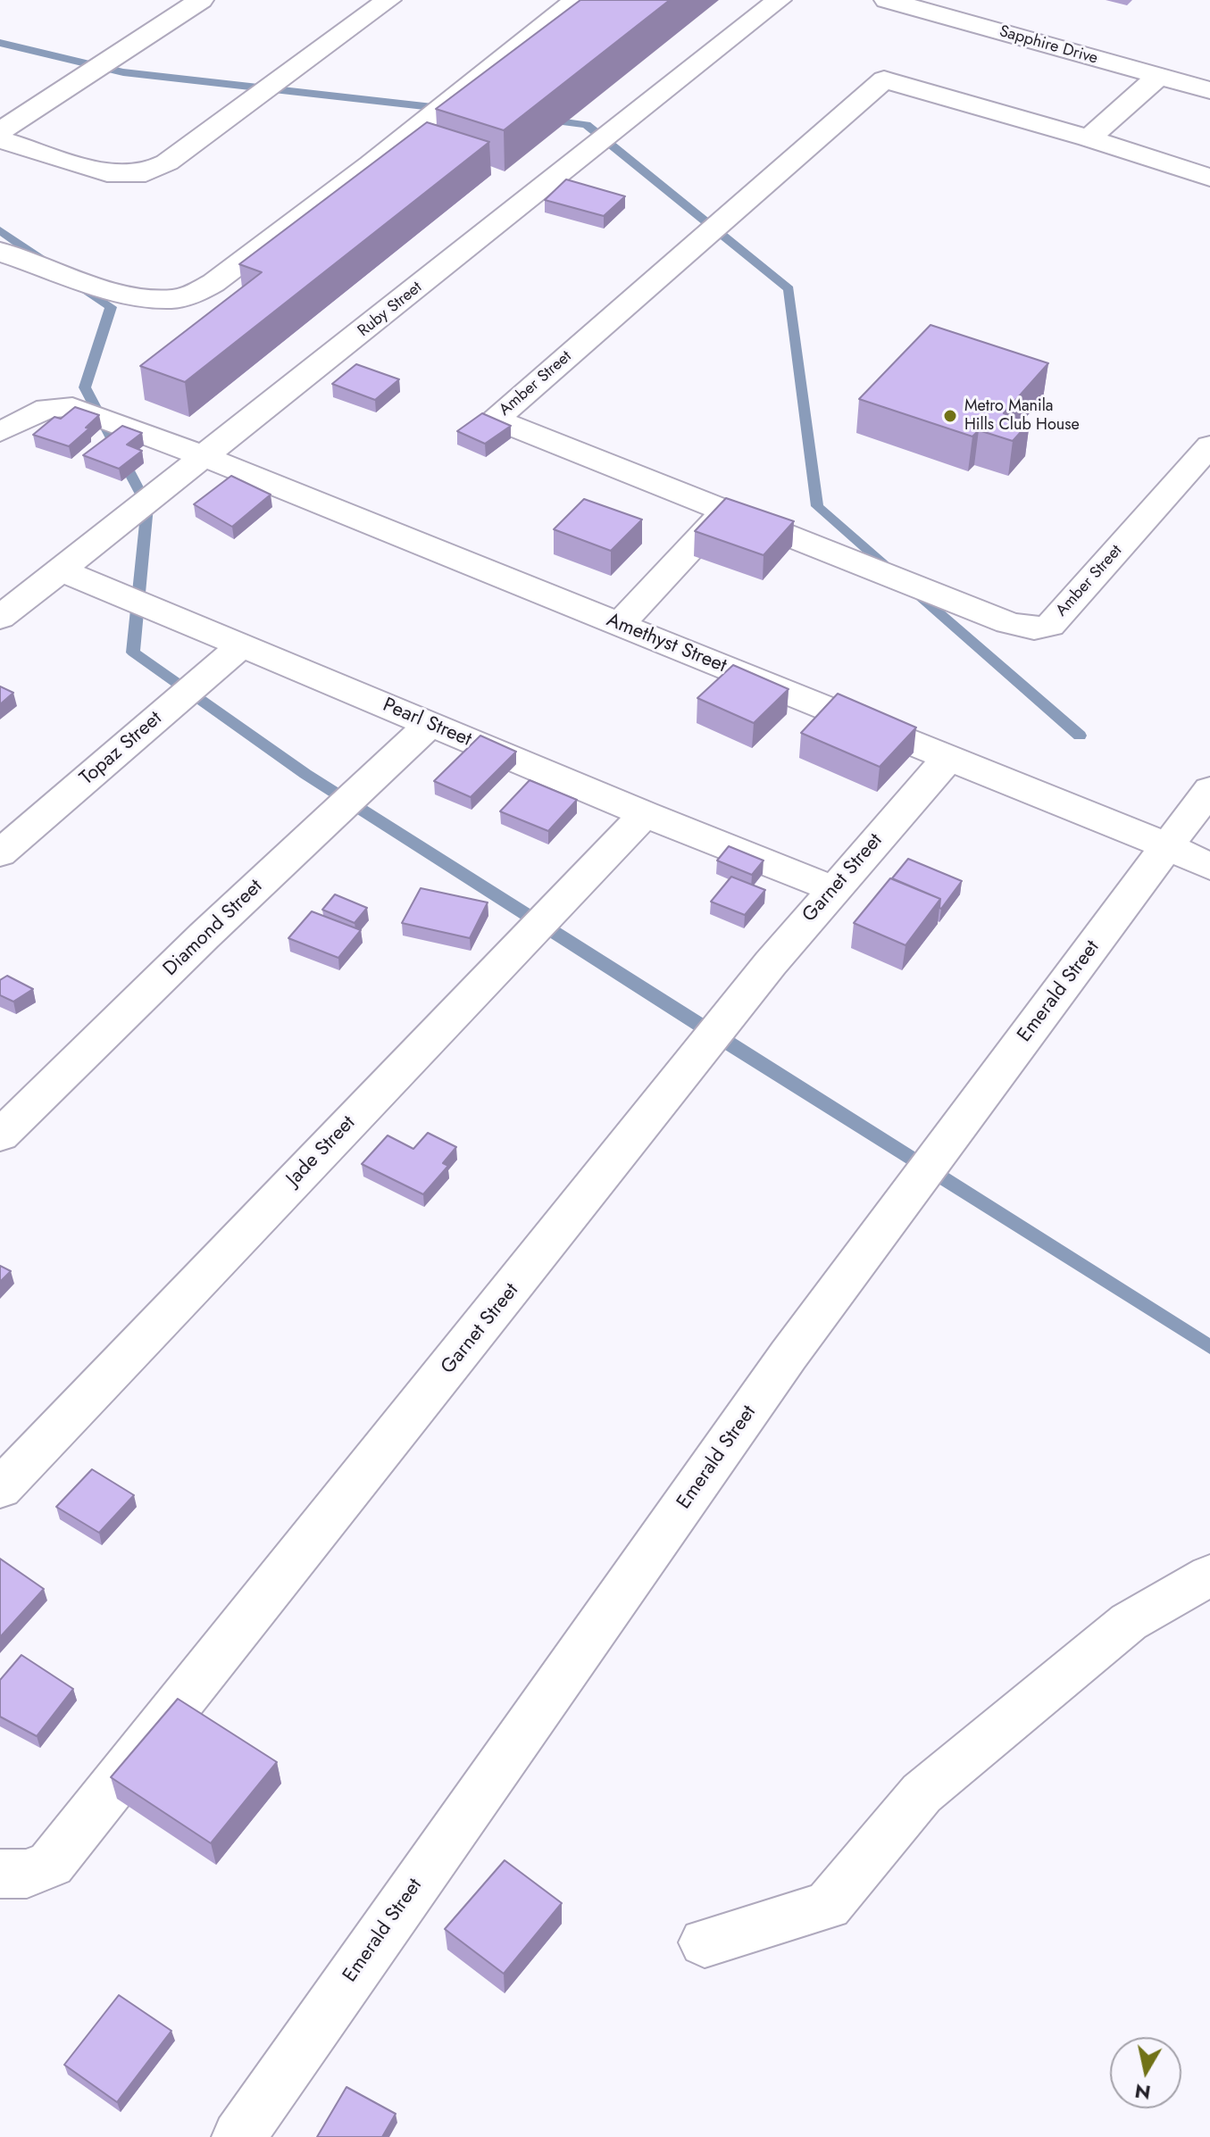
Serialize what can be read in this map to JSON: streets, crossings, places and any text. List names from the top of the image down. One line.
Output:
{"streets":{"street":["Sapphire Drive","Ruby Street","Amber Street","Amethyst Street","Pearl Street","Topaz Street","Garnet Street","Diamond Street","Emerald Street","Jade Street"]},"crossings":[["Ruby Street","Amethyst Street"],["Ruby Street","Pearl Street"],["Amethyst Street","Garnet Street"],["Amethyst Street","Emerald Street"],["Pearl Street","Topaz Street"],["Pearl Street","Garnet Street"],["Pearl Street","Diamond Street"],["Pearl Street","Jade Street"]],"places":["Metro Manila Hills Club House"],"north":"bottom"}
